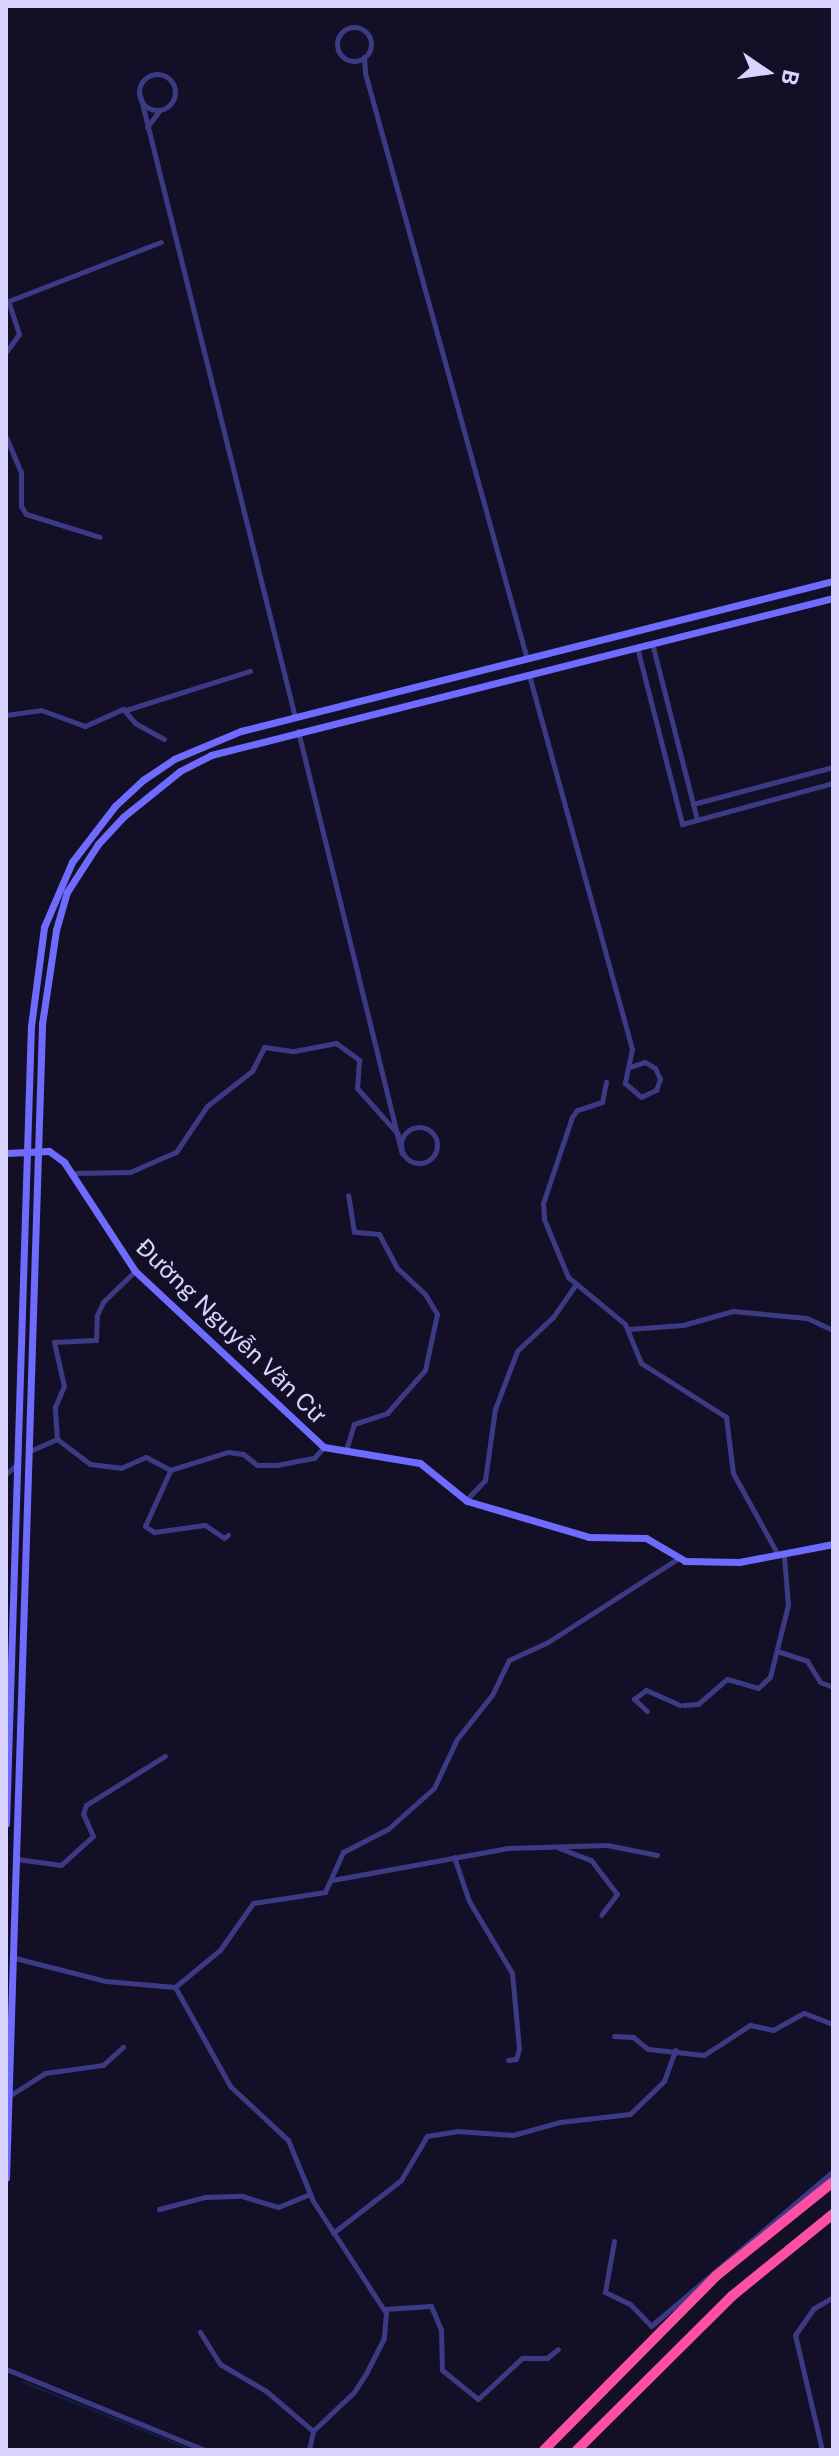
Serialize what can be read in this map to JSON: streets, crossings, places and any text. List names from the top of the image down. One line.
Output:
{"streets":{"street":["Đường Nguyễn Văn Cừ"]},"north":"right"}
